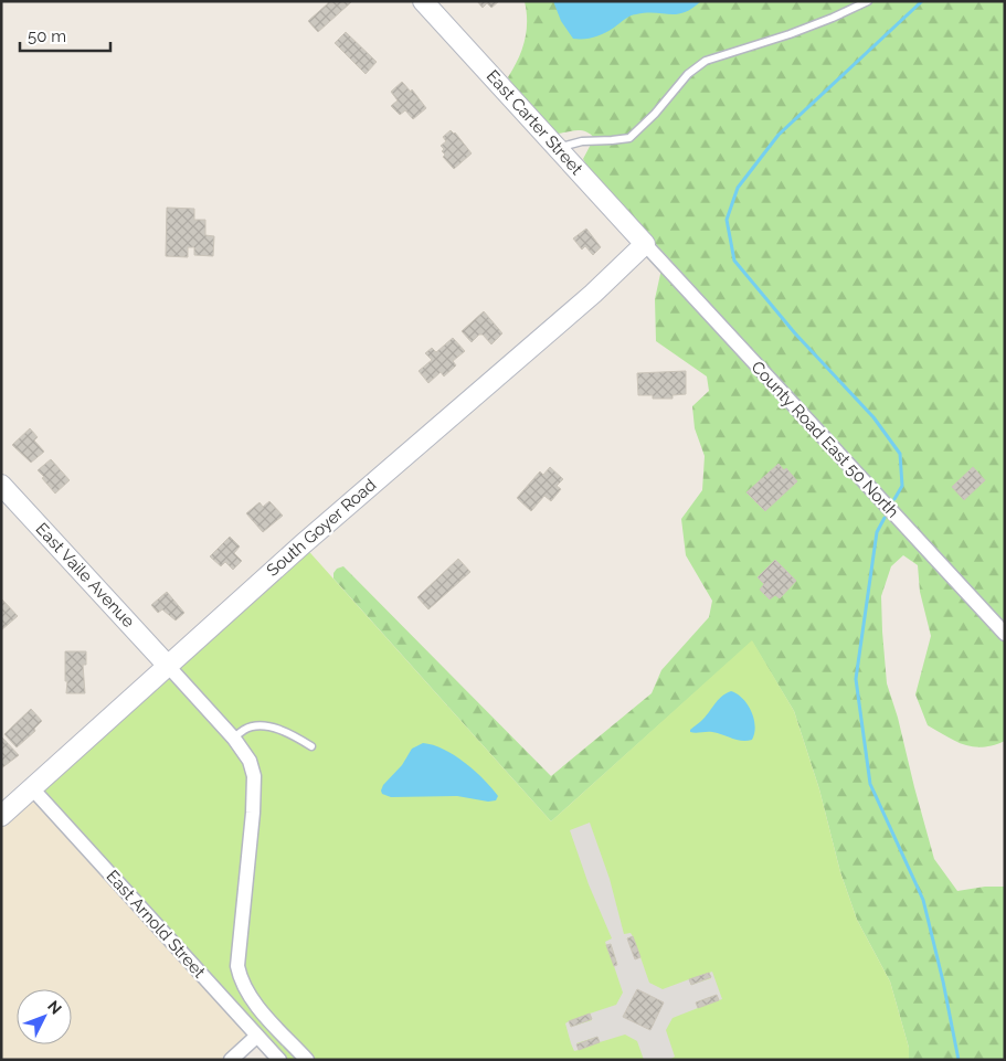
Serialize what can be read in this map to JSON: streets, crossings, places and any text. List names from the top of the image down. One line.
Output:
{"streets":{"street":["East Carter Street","County Road East 50 North","South Goyer Road","East Vaile Avenue","East Arnold Street"]},"crossings":[["East Carter Street","County Road East 50 North"],["East Carter Street","South Goyer Road"],["County Road East 50 North","South Goyer Road"],["South Goyer Road","East Vaile Avenue"],["South Goyer Road","East Arnold Street"]],"scale_bar":"50 m","north":"top right"}
